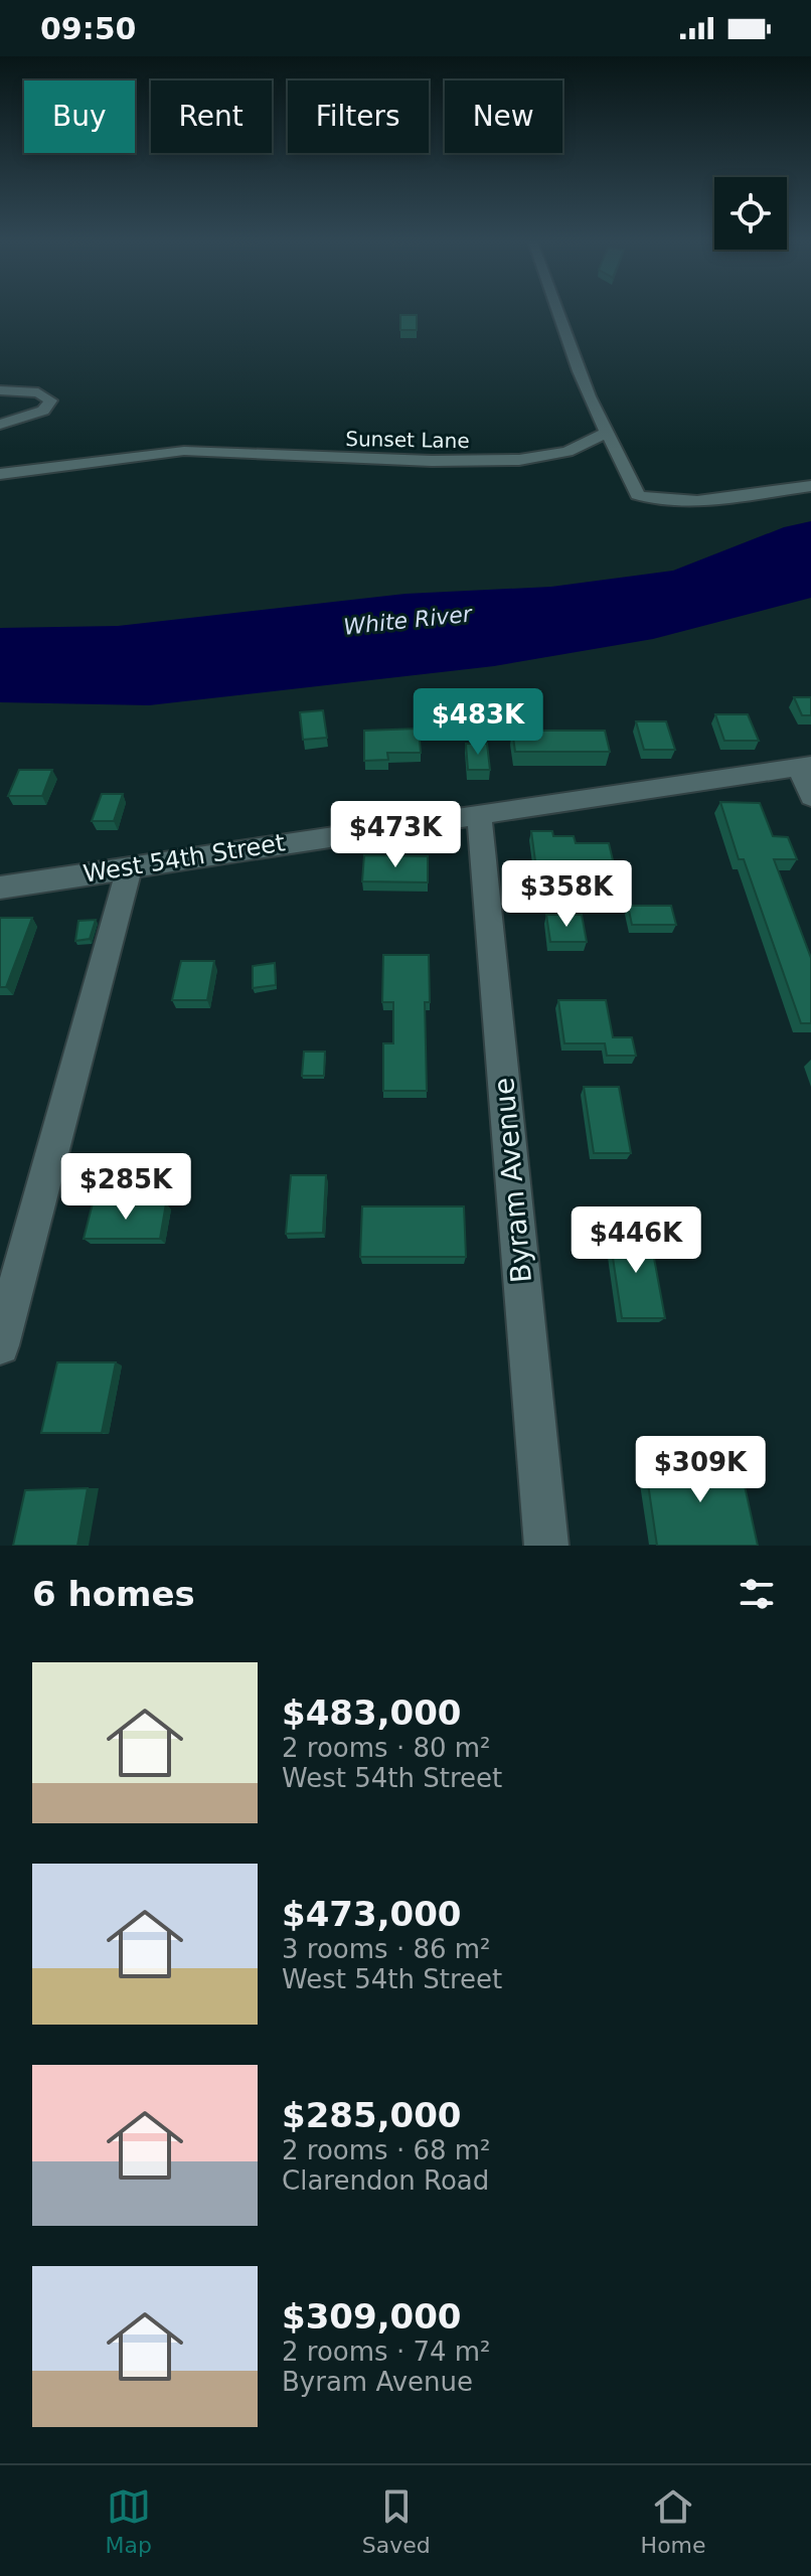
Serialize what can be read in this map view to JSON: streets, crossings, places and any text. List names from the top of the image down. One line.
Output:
{"streets":{"street":["Sunset Lane","West 54th Street","Byram Avenue"]},"crossings":[["West 54th Street","Byram Avenue"]],"water":["White River"],"page":{"status":"09:50","chip":["Buy","Rent","Filters","New"],"price":["$483K","$473K","$358K","$285K","$446K","$309K"],"heading":"6 homes","list":[{"name":"$483,000","note":"2 rooms · 80 m² · West 54th Street"},{"name":"$473,000","note":"3 rooms · 86 m² · West 54th Street"},{"name":"$285,000","note":"2 rooms · 68 m² · Clarendon Road"},{"name":"$309,000","note":"2 rooms · 74 m² · Byram Avenue"}],"tabs":["Map","Saved","Home"]}}
